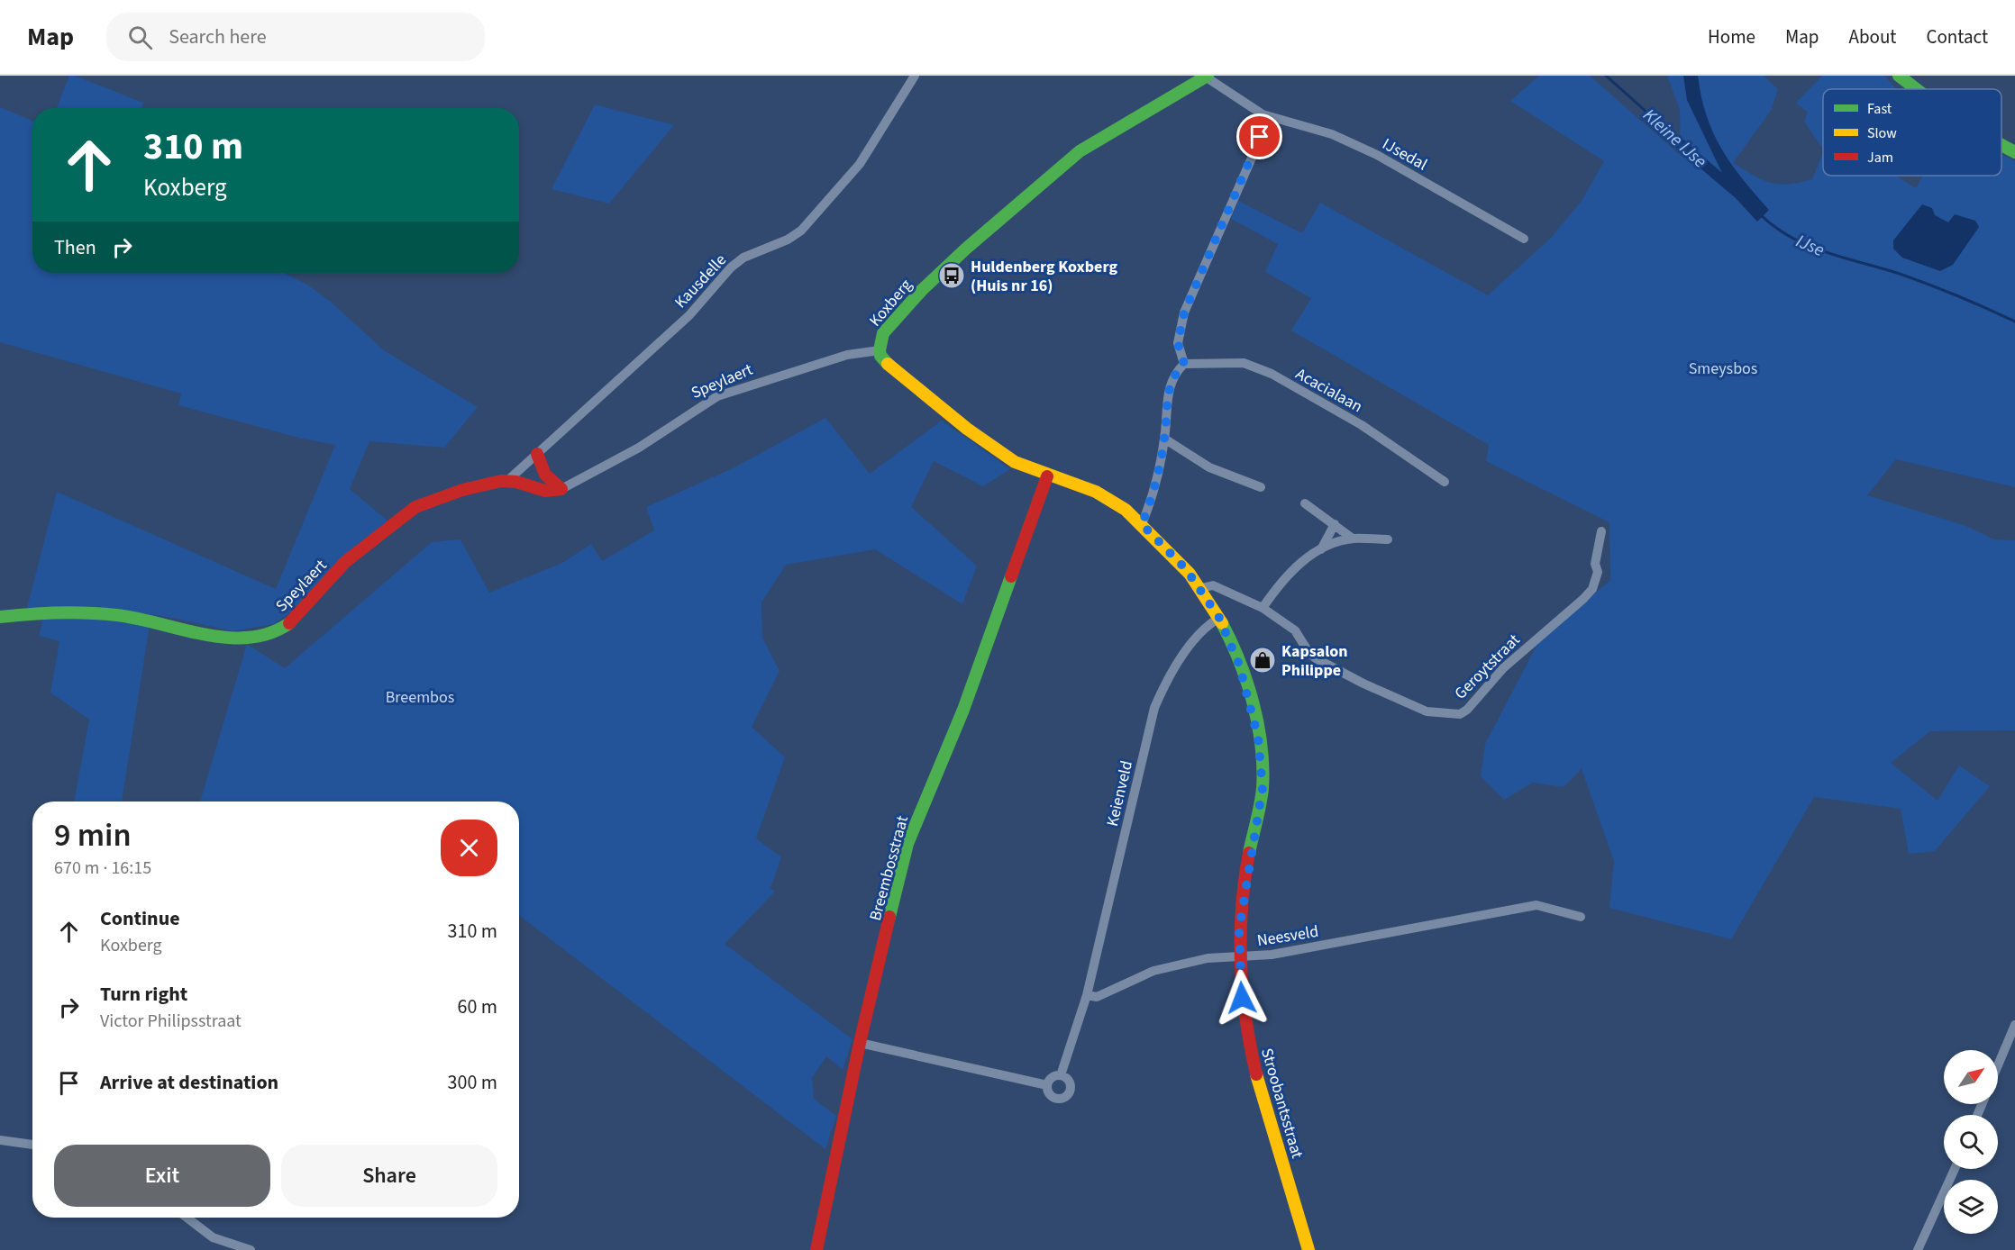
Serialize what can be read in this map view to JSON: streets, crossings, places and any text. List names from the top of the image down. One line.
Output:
{"streets":{"street":["IJsedal","Kausdelle","Koxberg","Speylaert","Acacialaan","Geroytstraat","Keienveld","Breembosstraat","Neesveld","Stroobantsstraat"]},"crossings":[["IJsedal","Koxberg"],["Kausdelle","Speylaert"],["Koxberg","Speylaert"],["Koxberg","Geroytstraat"],["Koxberg","Breembosstraat"],["Koxberg","Stroobantsstraat"],["Geroytstraat","Stroobantsstraat"],["Keienveld","Neesveld"],["Keienveld","Stroobantsstraat"],["Neesveld","Stroobantsstraat"]],"water":["Kleine IJse","IJse"],"parks":["Smeysbos","Breembos"],"places":{"bus stop":["Huldenberg Koxberg (Huis nr 16)"],"shop":["Kapsalon Philippe"]},"legend":["Fast","Slow","Jam"],"north":"top right","page":{"header":"Map","search":"Search here","nav":["Home","Map","About","Contact"],"turn":["310 m","Koxberg"],"then":"Then","heading":["9 min","670 m · 16:15"],"list":[{"name":"Continue","note":"Koxberg","value":"310 m"},{"name":"Turn right","note":"Victor Philipsstraat","value":"60 m"},{"name":"Arrive at destination","value":"300 m"}],"buttons":["Exit","Share"]}}
